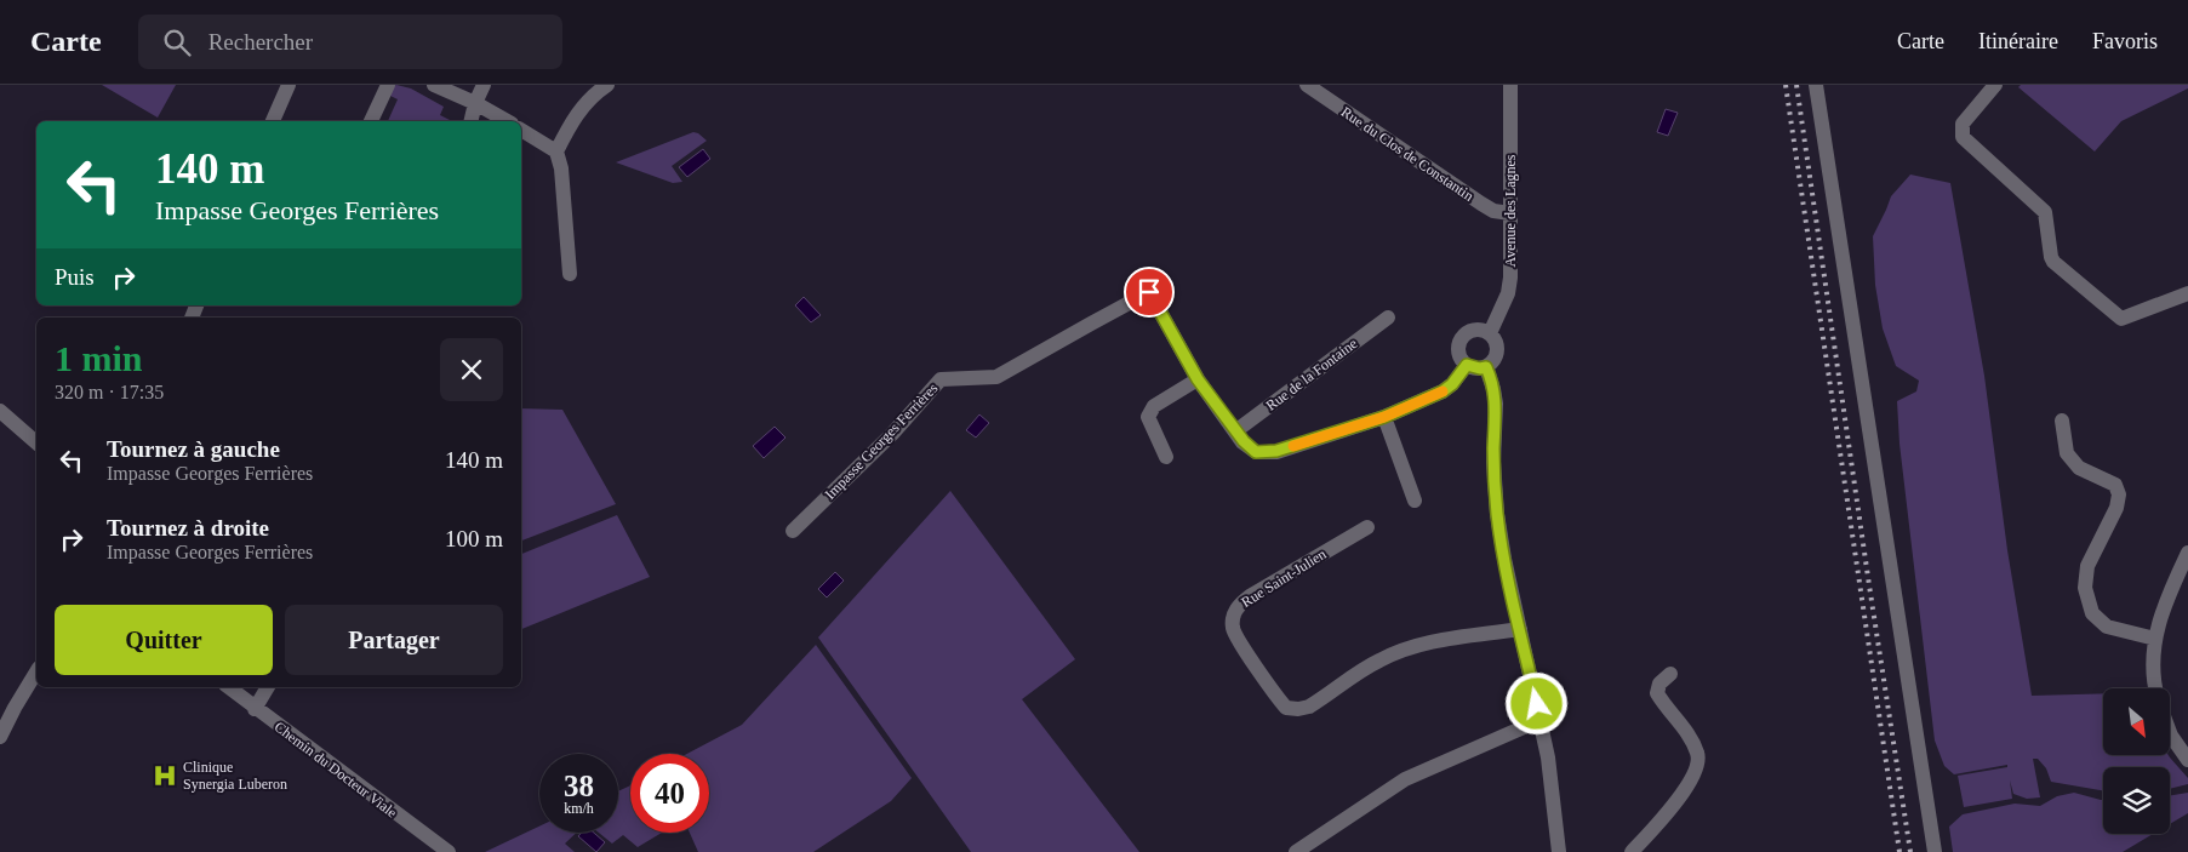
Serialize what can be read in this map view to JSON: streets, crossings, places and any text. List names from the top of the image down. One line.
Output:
{"streets":{"street":["Rue du Clos de Constantin","Avenue des Lagnes","Rue de la Fontaine","Impasse Georges Ferrières","Rue Saint-Julien","Chemin du Docteur Viale"]},"crossings":[["Rue du Clos de Constantin","Avenue des Lagnes"],["Avenue des Lagnes","Impasse Georges Ferrières"],["Rue de la Fontaine","Impasse Georges Ferrières"]],"places":{"hospital":["Clinique Synergia Luberon"]},"north":"bottom right","page":{"header":"Carte","search":"Rechercher","nav":["Carte","Itinéraire","Favoris"],"turn":["140 m","Impasse Georges Ferrières"],"then":"Puis","heading":["1 min","320 m · 17:35"],"list":[{"name":"Tournez à gauche","note":"Impasse Georges Ferrières","value":"140 m"},{"name":"Tournez à droite","note":"Impasse Georges Ferrières","value":"100 m"}],"buttons":["Quitter","Partager"],"speed":"38 km/h","limit":"40"}}
